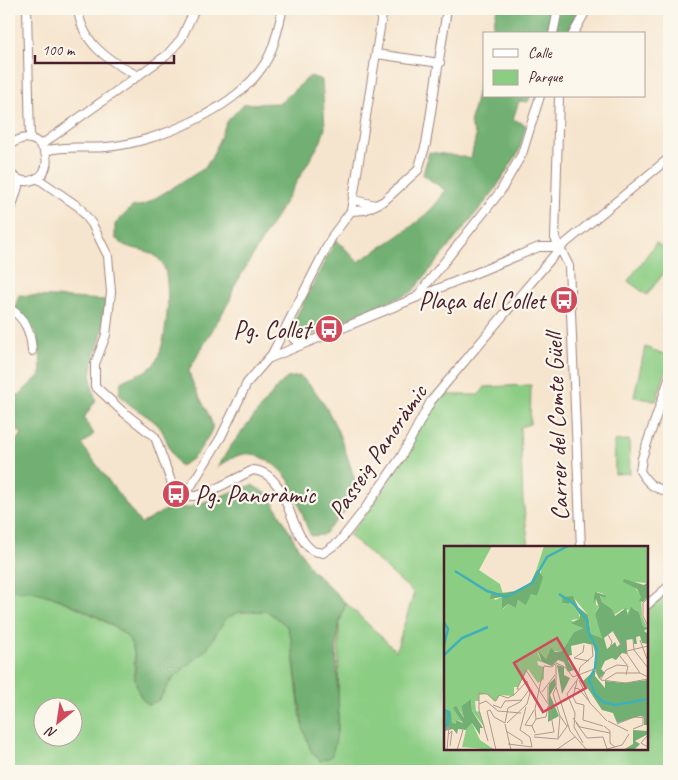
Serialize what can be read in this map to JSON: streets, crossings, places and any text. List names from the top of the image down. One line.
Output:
{"streets":{"street":["Carrer del Comte Güell","Passeig Panoràmic"]},"crossings":[["Carrer del Comte Güell","Passeig Panoràmic"]],"places":{"bus stop":["Plaça del Collet","Pg. Collet","Pg. Panoràmic"]},"legend":["Calle","Parque"],"scale_bar":"100 m","north":"bottom left"}
